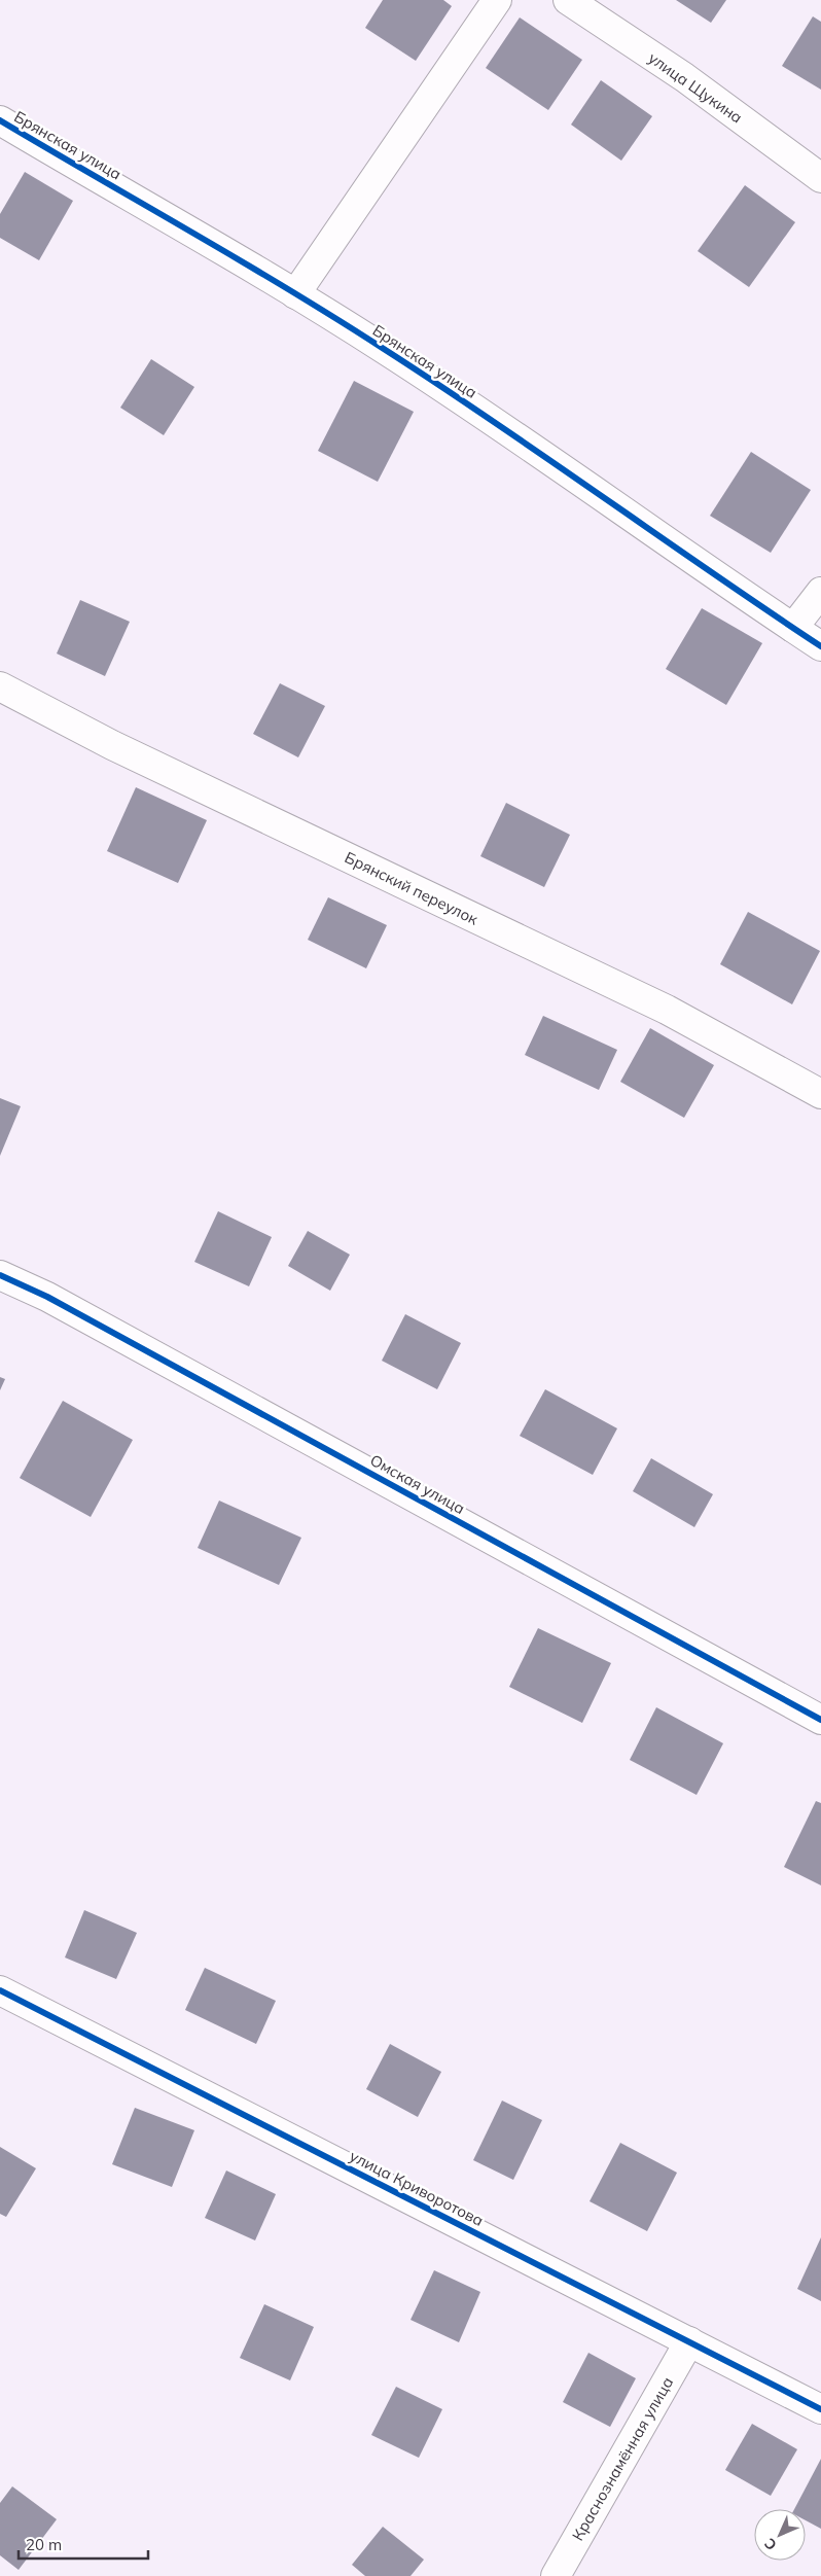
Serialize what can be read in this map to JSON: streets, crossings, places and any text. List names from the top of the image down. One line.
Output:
{"streets":{"street":["улица Щукина","Брянская улица","Брянский переулок","Омская улица","улица Криворотова","Краснознамённая улица"]},"crossings":[["улица Криворотова","Краснознамённая улица"]],"scale_bar":"20 m","north":"bottom left"}
